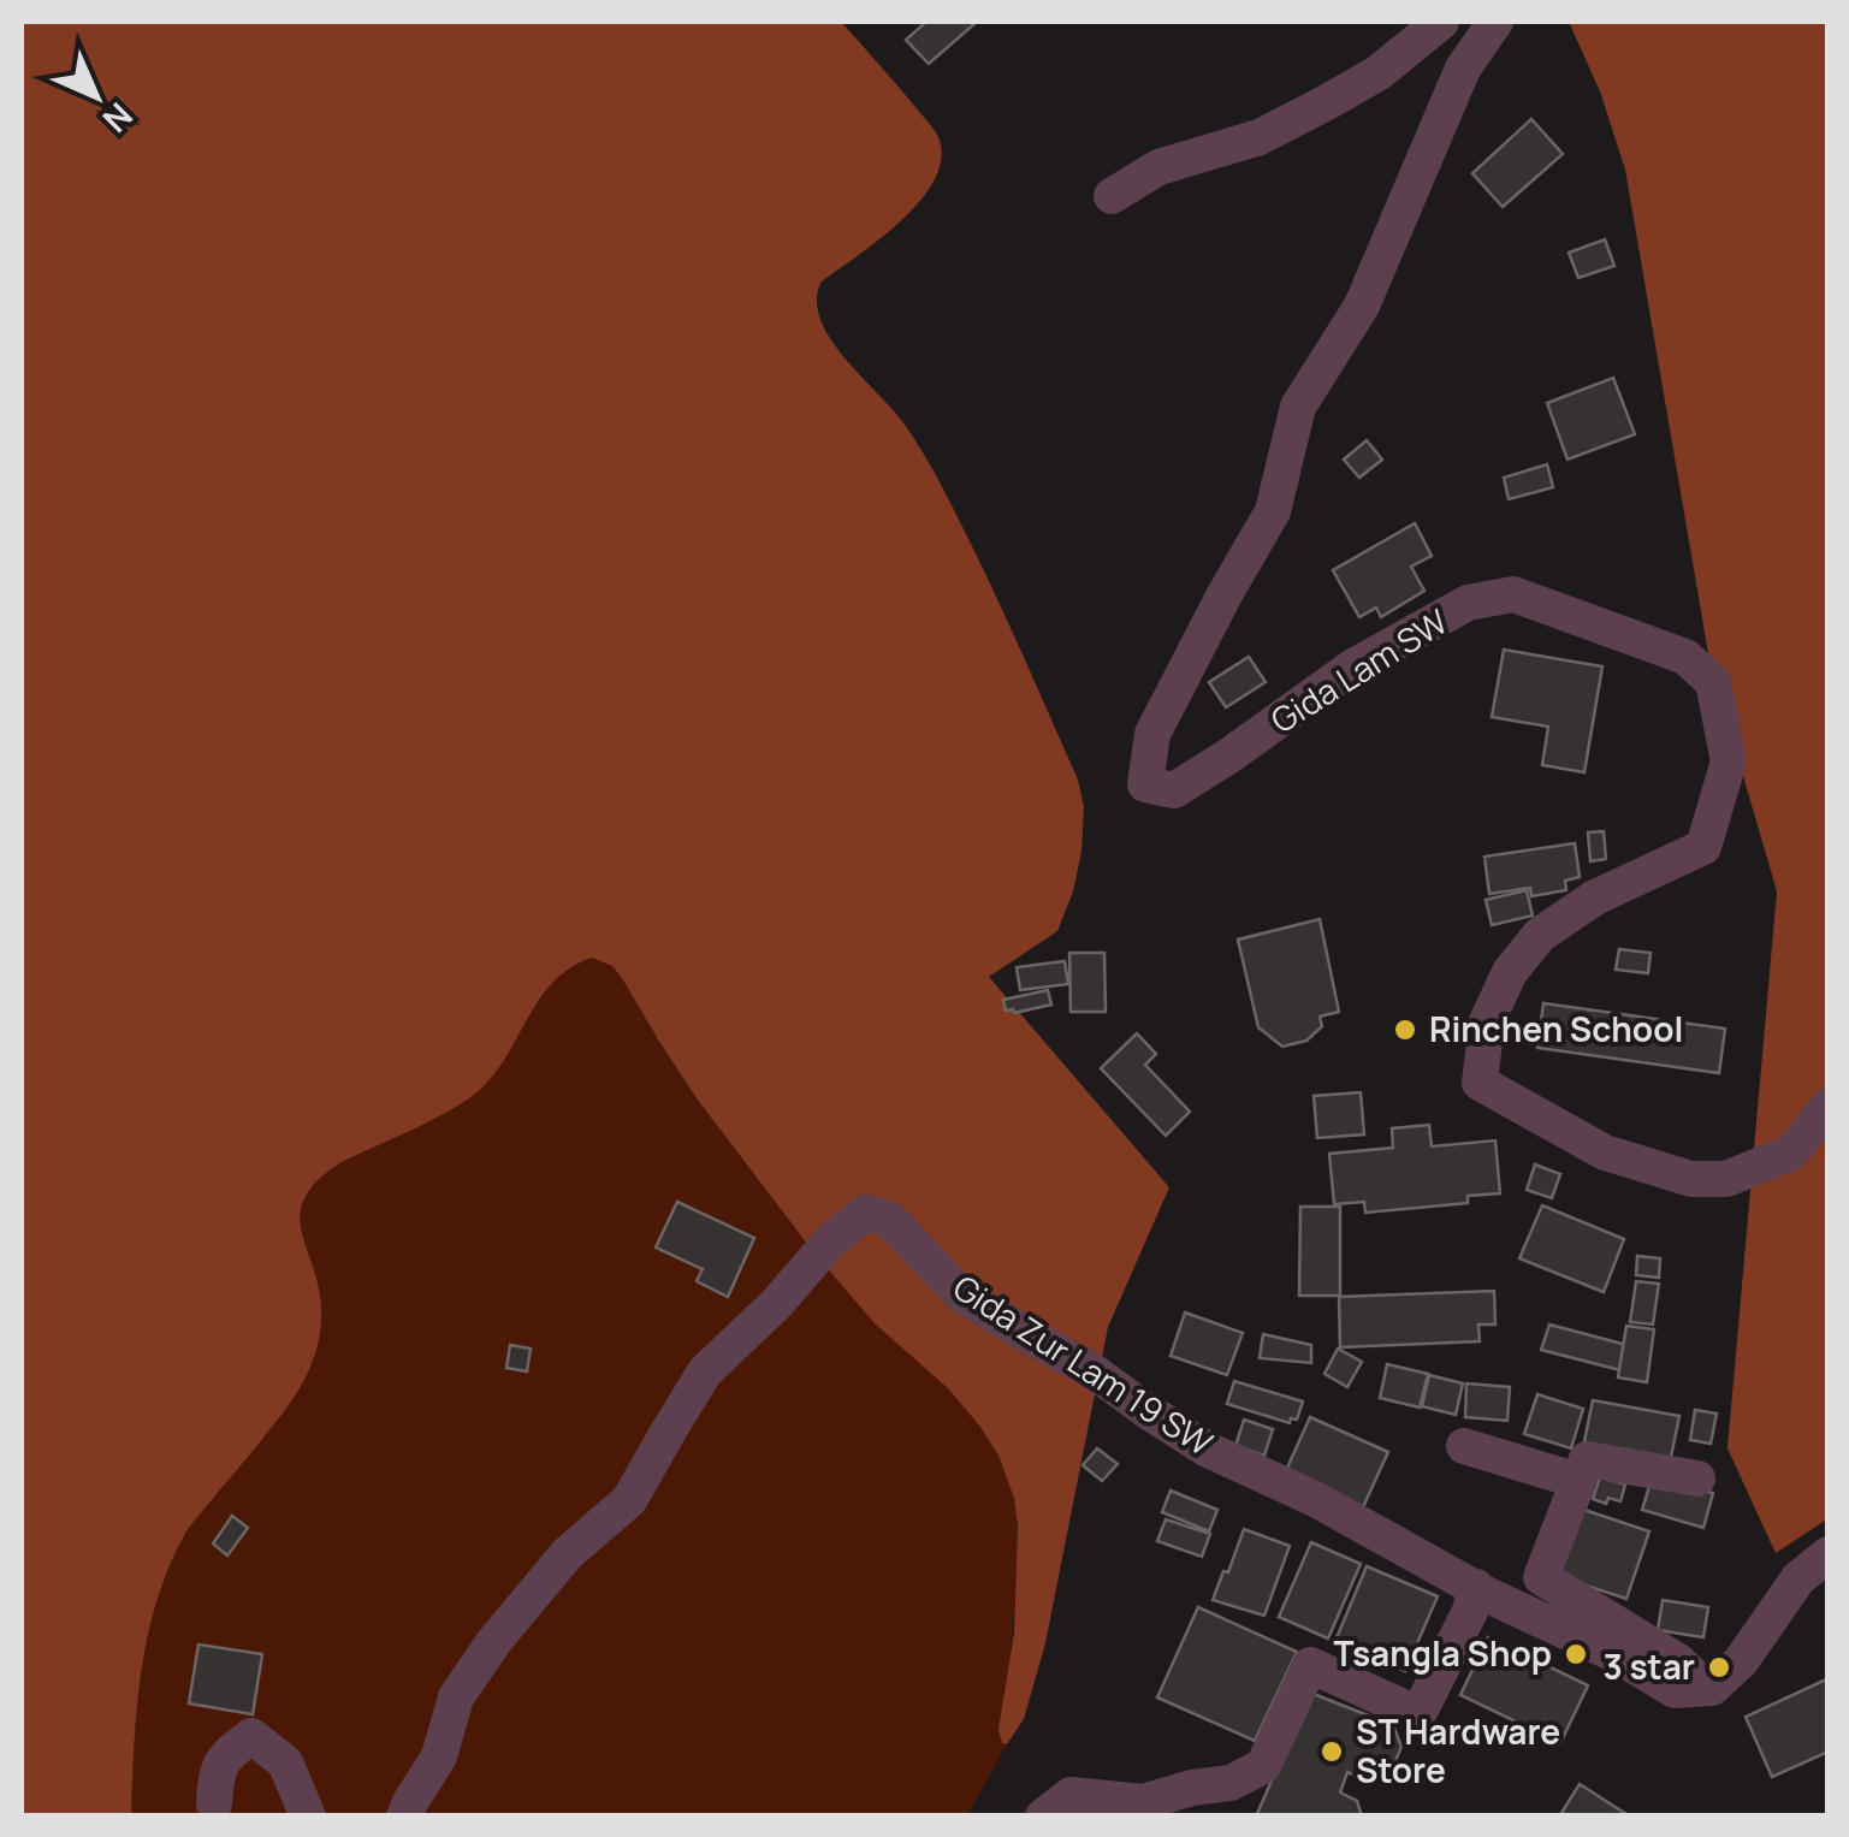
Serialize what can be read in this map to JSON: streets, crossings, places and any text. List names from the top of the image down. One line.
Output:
{"streets":{"street":["Gida Lam SW","Gida Zur Lam 19 SW"]},"places":["Rinchen School","Tsangla Shop","3 star","ST Hardware Store"],"north":"bottom right"}
